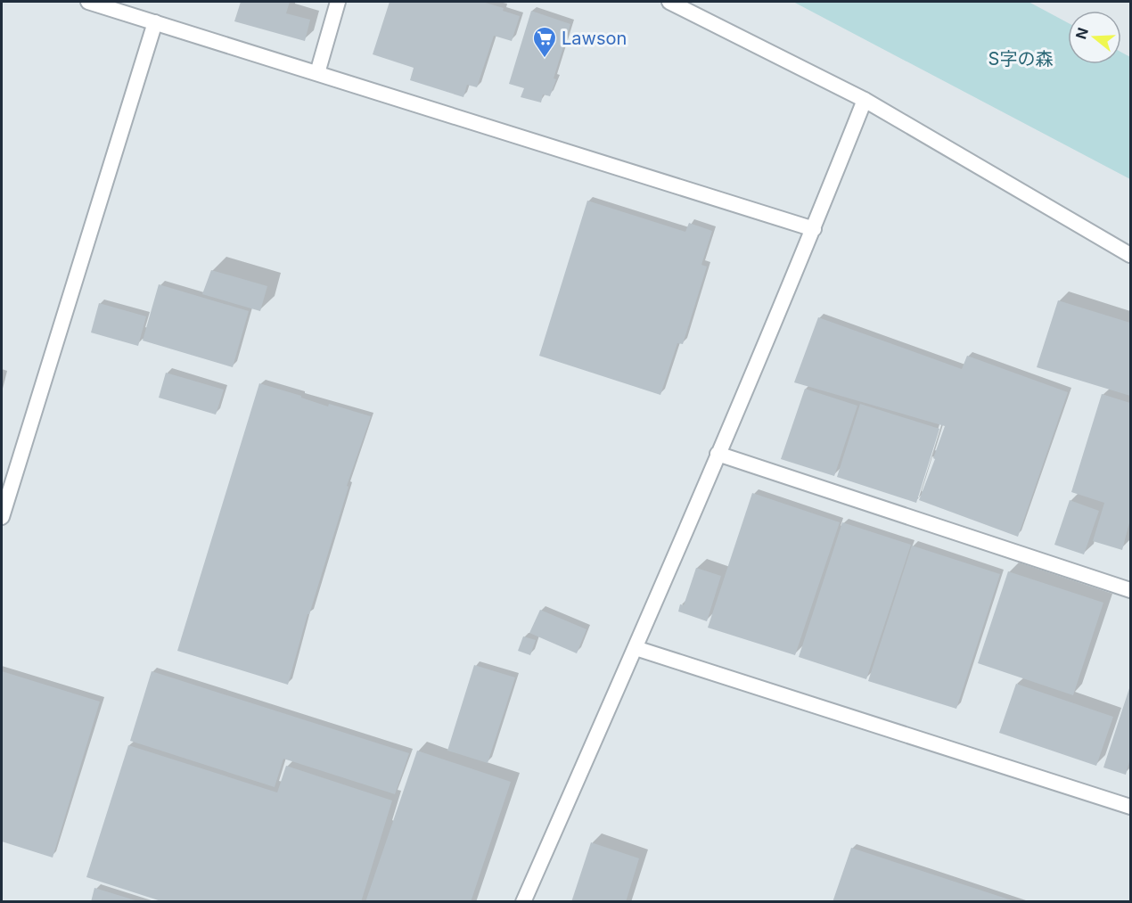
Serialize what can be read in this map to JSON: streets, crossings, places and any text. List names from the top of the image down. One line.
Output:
{"parks":["S字の森"],"places":{"supermarket":["Lawson"]},"north":"left"}
